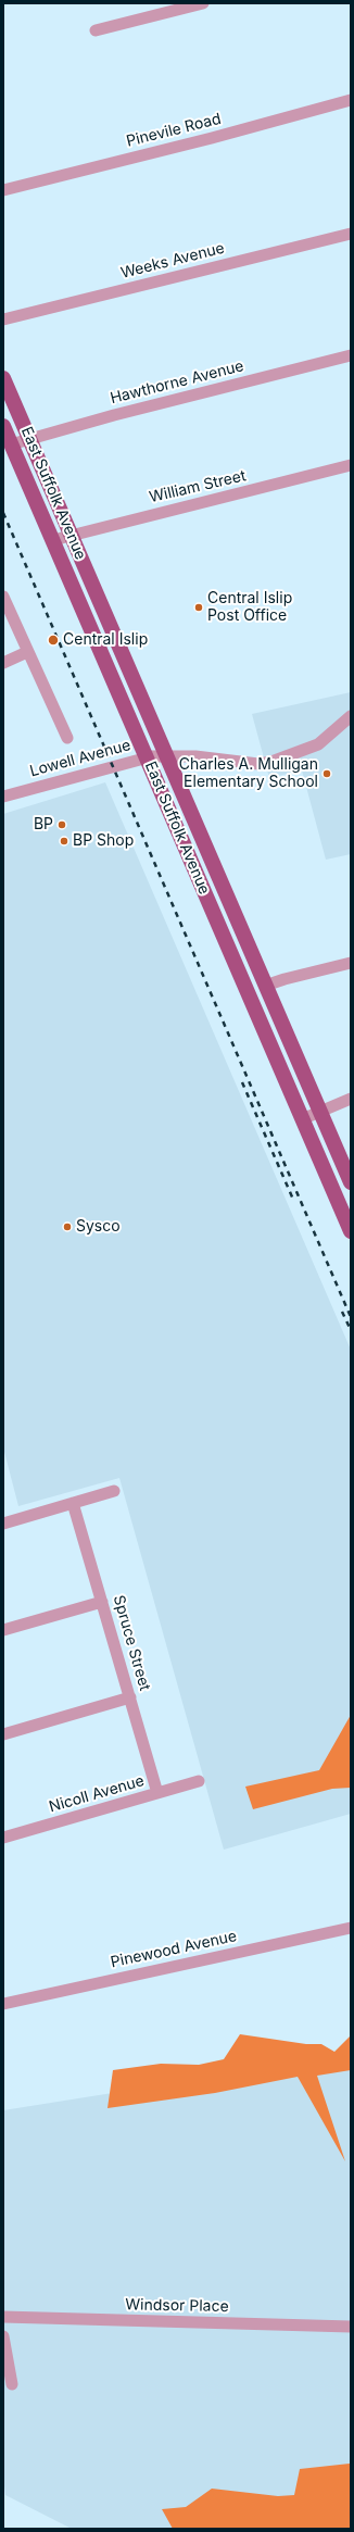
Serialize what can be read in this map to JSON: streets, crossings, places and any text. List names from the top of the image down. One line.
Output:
{"streets":{"main road":["East Suffolk Avenue"],"street":["Pinevile Road","Weeks Avenue","Hawthorne Avenue","William Street","Lowell Avenue","Spruce Street","Nicoll Avenue","Pinewood Avenue","Windsor Place"]},"crossings":[["Hawthorne Avenue","East Suffolk Avenue"],["William Street","East Suffolk Avenue"],["East Suffolk Avenue","Lowell Avenue"],["Spruce Street","Nicoll Avenue"]],"places":["Central Islip Post Office","Central Islip","Charles A. Mulligan Elementary School","BP","BP Shop","Sysco"]}
